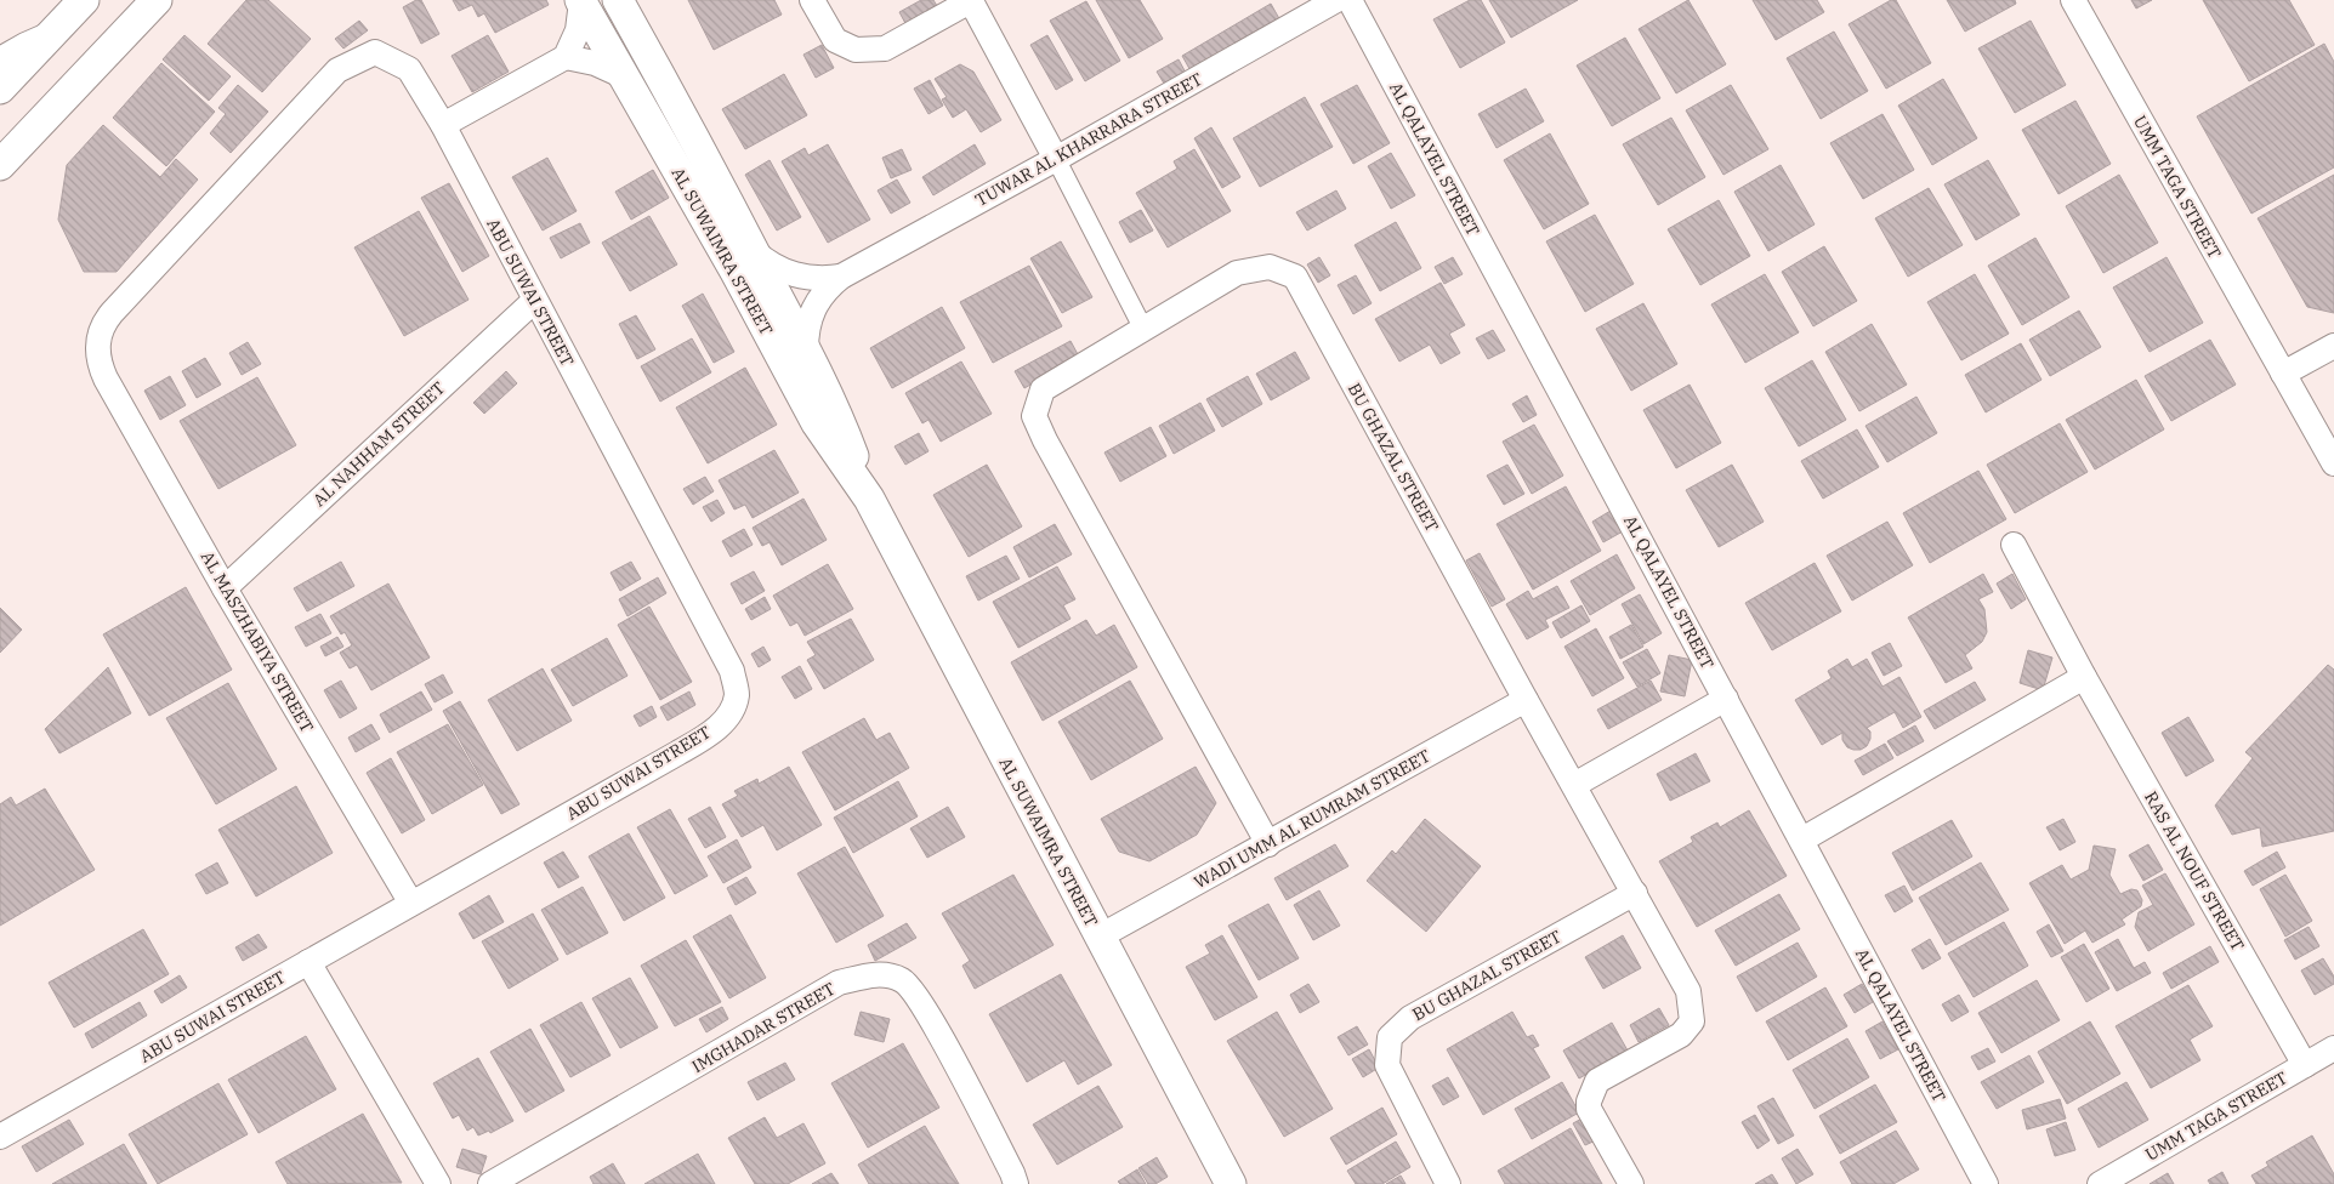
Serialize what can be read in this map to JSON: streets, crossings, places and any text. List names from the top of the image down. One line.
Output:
{"streets":{"street":["TUWAR AL KHARRARA STREET","AL QALAYEL STREET","UMM TAGA STREET","AL SUWAIMRA STREET","ABU SUWAI STREET","AL NAHHAM STREET","BU GHAZAL STREET","AL MASZHABIYA STREET","WADI UMM AL RUMRAM STREET","RAS AL NOUF STREET","IMGHADAR STREET"]},"crossings":[["TUWAR AL KHARRARA STREET","AL SUWAIMRA STREET"],["UMM TAGA STREET","RAS AL NOUF STREET"],["AL SUWAIMRA STREET","WADI UMM AL RUMRAM STREET"],["ABU SUWAI STREET","AL NAHHAM STREET"],["ABU SUWAI STREET","AL MASZHABIYA STREET"],["AL NAHHAM STREET","AL MASZHABIYA STREET"],["BU GHAZAL STREET","WADI UMM AL RUMRAM STREET"]]}
